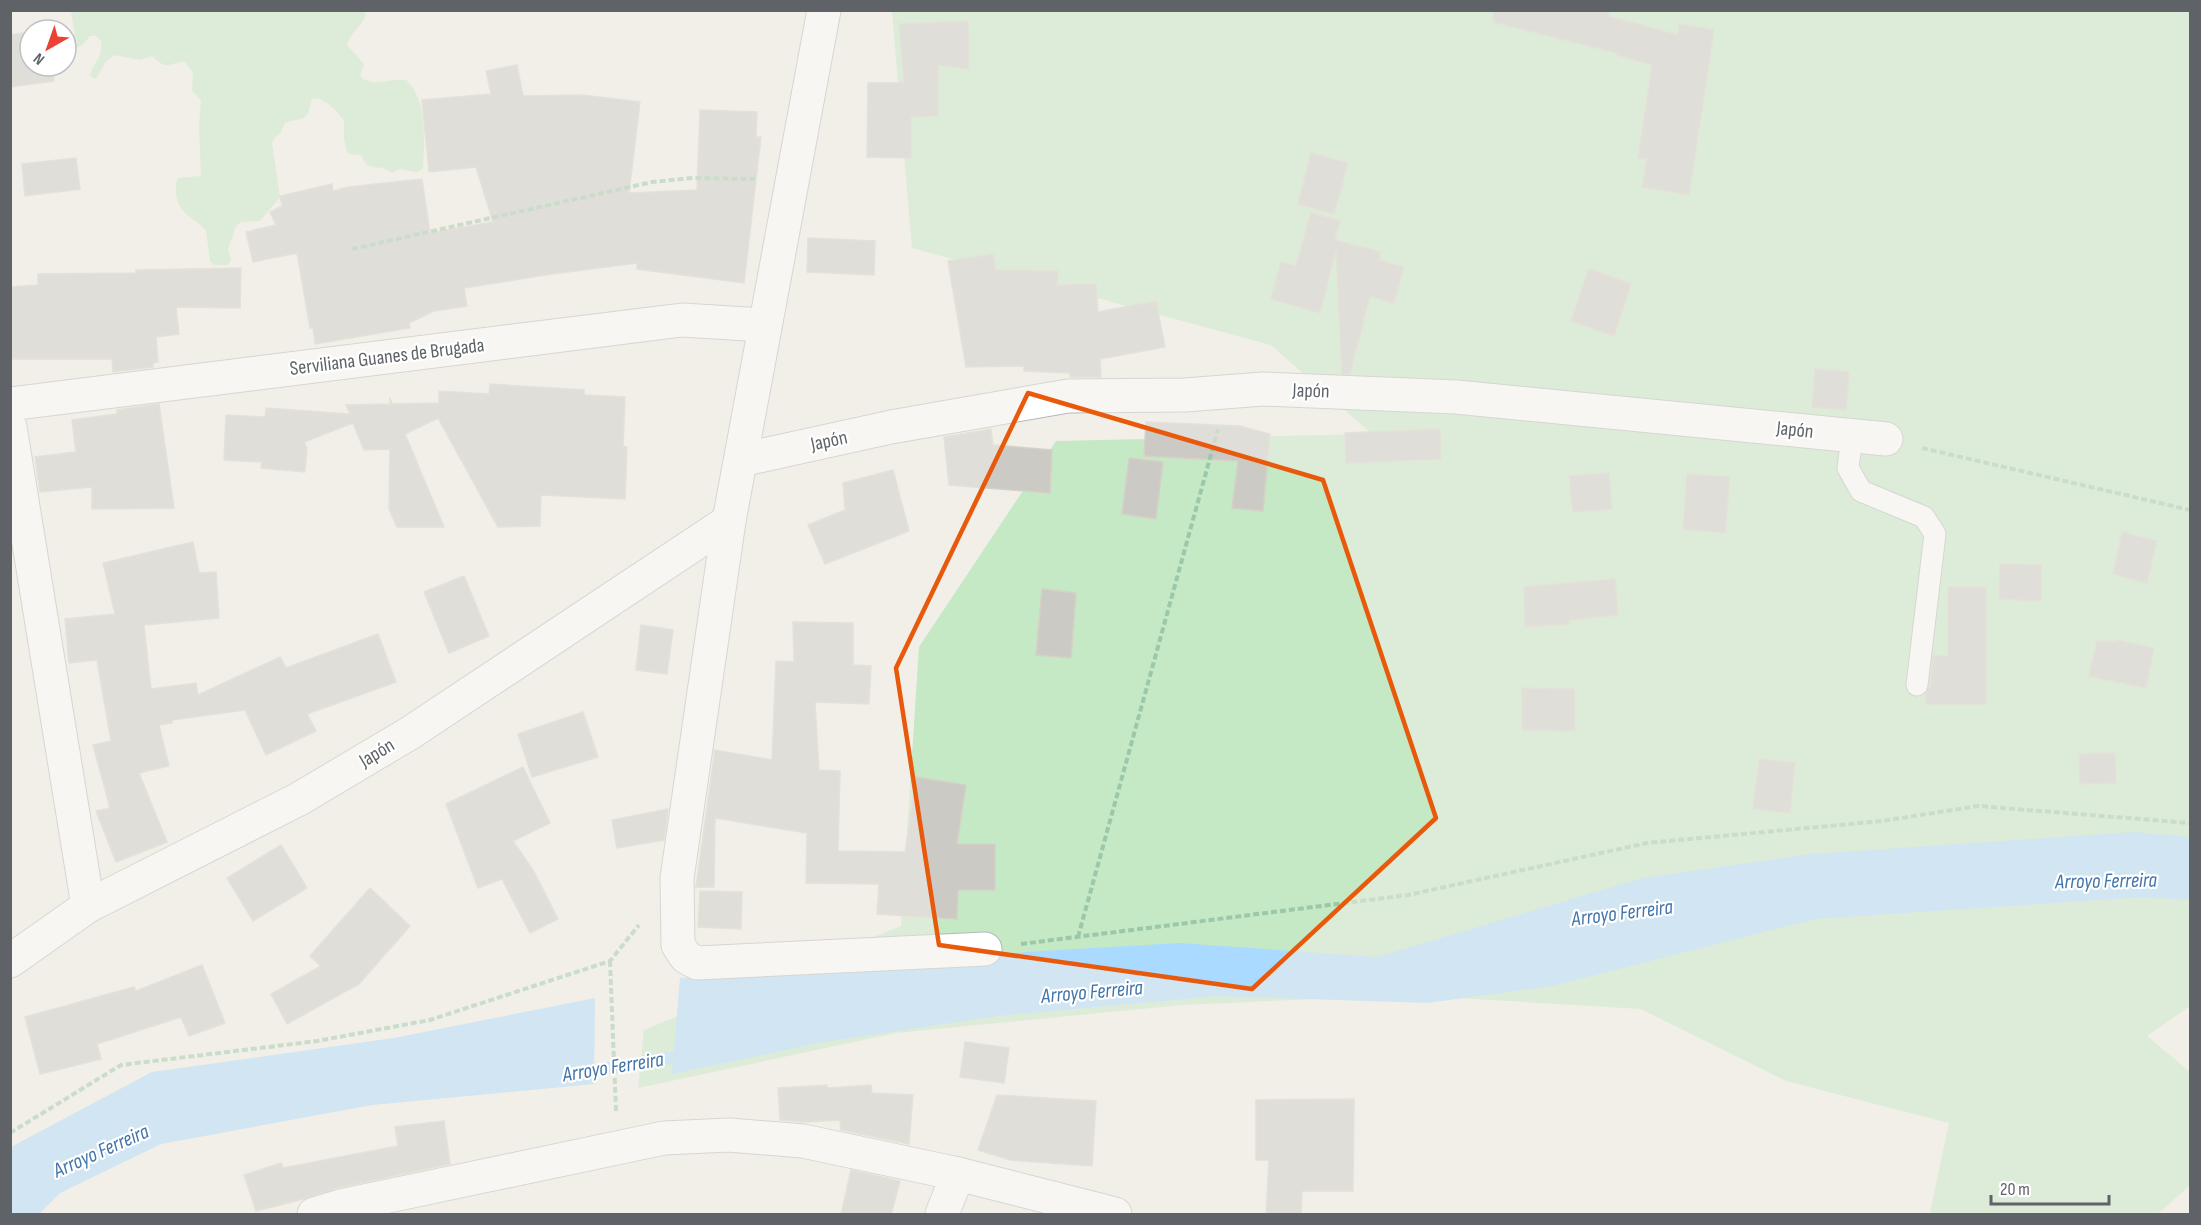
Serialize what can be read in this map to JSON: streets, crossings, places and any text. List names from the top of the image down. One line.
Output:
{"streets":{"street":["Serviliana Guanes de Brugada","Japón"]},"water":["Arroyo Ferreira"],"scale_bar":"20 m","north":"bottom left"}
